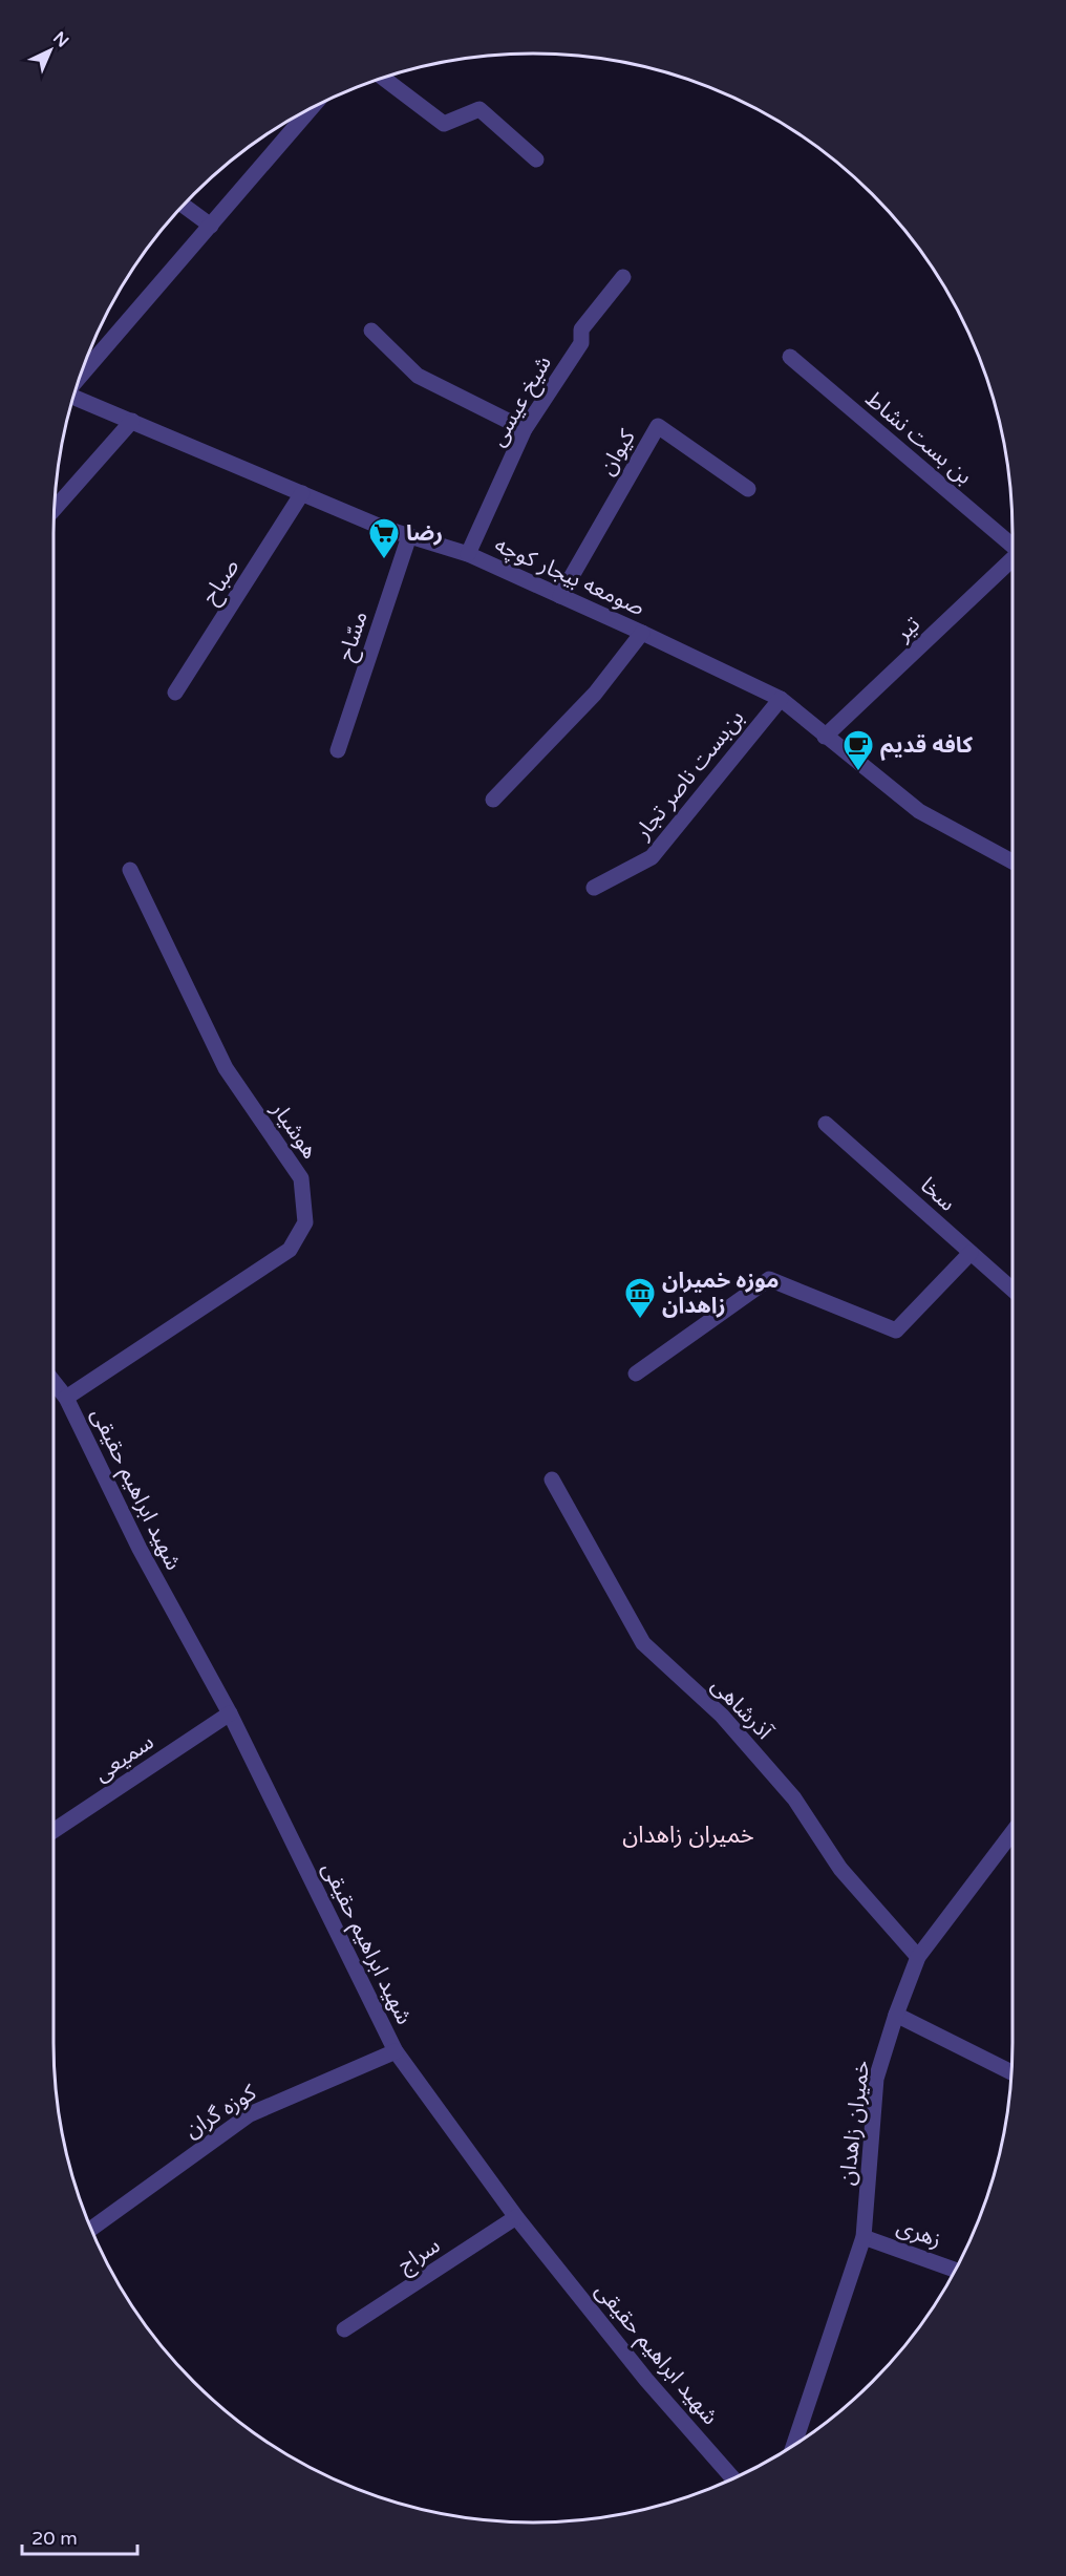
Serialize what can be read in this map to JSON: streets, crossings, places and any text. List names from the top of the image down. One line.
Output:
{"streets":{"street":["شیخ عیسی","بن بست نشاط","کیوان","صومعه بیجار کوچه","صباح","تیر","مسّاح","بن‌بست ناصر تجار","هوشیار","سخا","شهید ابراهیم حقیقی","آذرشاهی","سمیعی","کوزه گران","خمیران زاهدان","زهری","سراج"]},"crossings":[["شیخ عیسی","صومعه بیجار کوچه"],["کیوان","صومعه بیجار کوچه"],["صومعه بیجار کوچه","صباح"],["صومعه بیجار کوچه","تیر"],["صومعه بیجار کوچه","مسّاح"],["صومعه بیجار کوچه","بن‌بست ناصر تجار"],["هوشیار","شهید ابراهیم حقیقی"],["شهید ابراهیم حقیقی","سمیعی"],["شهید ابراهیم حقیقی","کوزه گران"],["شهید ابراهیم حقیقی","سراج"],["آذرشاهی","خمیران زاهدان"],["خمیران زاهدان","زهری"]],"districts":["خمیران زاهدان"],"places":{"supermarket":["رضا"],"cafe":["کافه قدیم"],"museum":["موزه خمیران زاهدان"]},"scale_bar":"20 m","north":"top right"}
